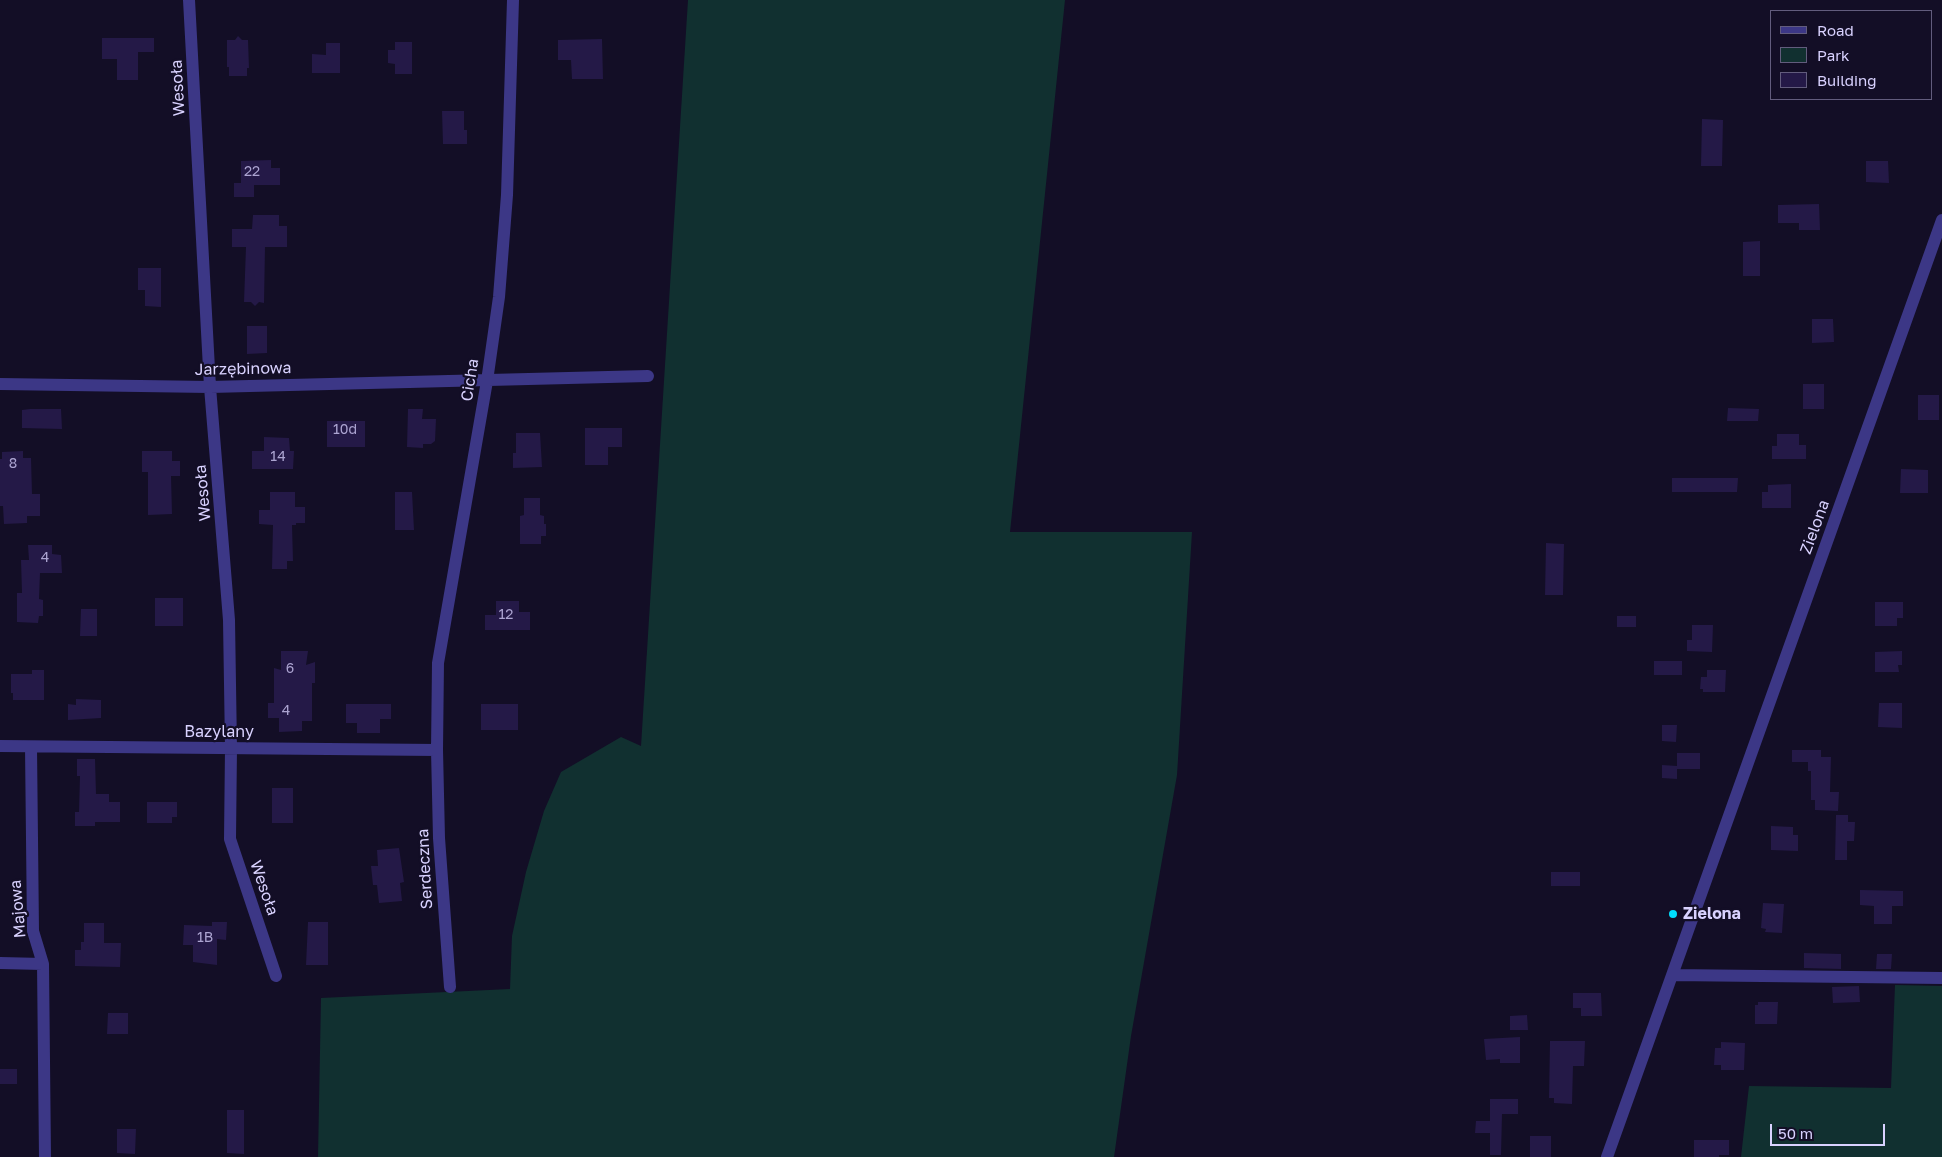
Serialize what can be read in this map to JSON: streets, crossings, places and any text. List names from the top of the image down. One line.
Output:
{"streets":{"street":["Wesoła","Jarzębinowa","Cicha","Zielona","Bazylany","Serdeczna","Majowa"]},"crossings":[["Wesoła","Jarzębinowa"],["Wesoła","Bazylany"],["Jarzębinowa","Cicha"],["Cicha","Bazylany"],["Cicha","Serdeczna"],["Bazylany","Serdeczna"],["Bazylany","Majowa"]],"places":["Zielona"],"house_numbers":["22","10d","14","8","4","12","6","4","1B"],"legend":["Road","Park","Building"],"scale_bar":"50 m"}
